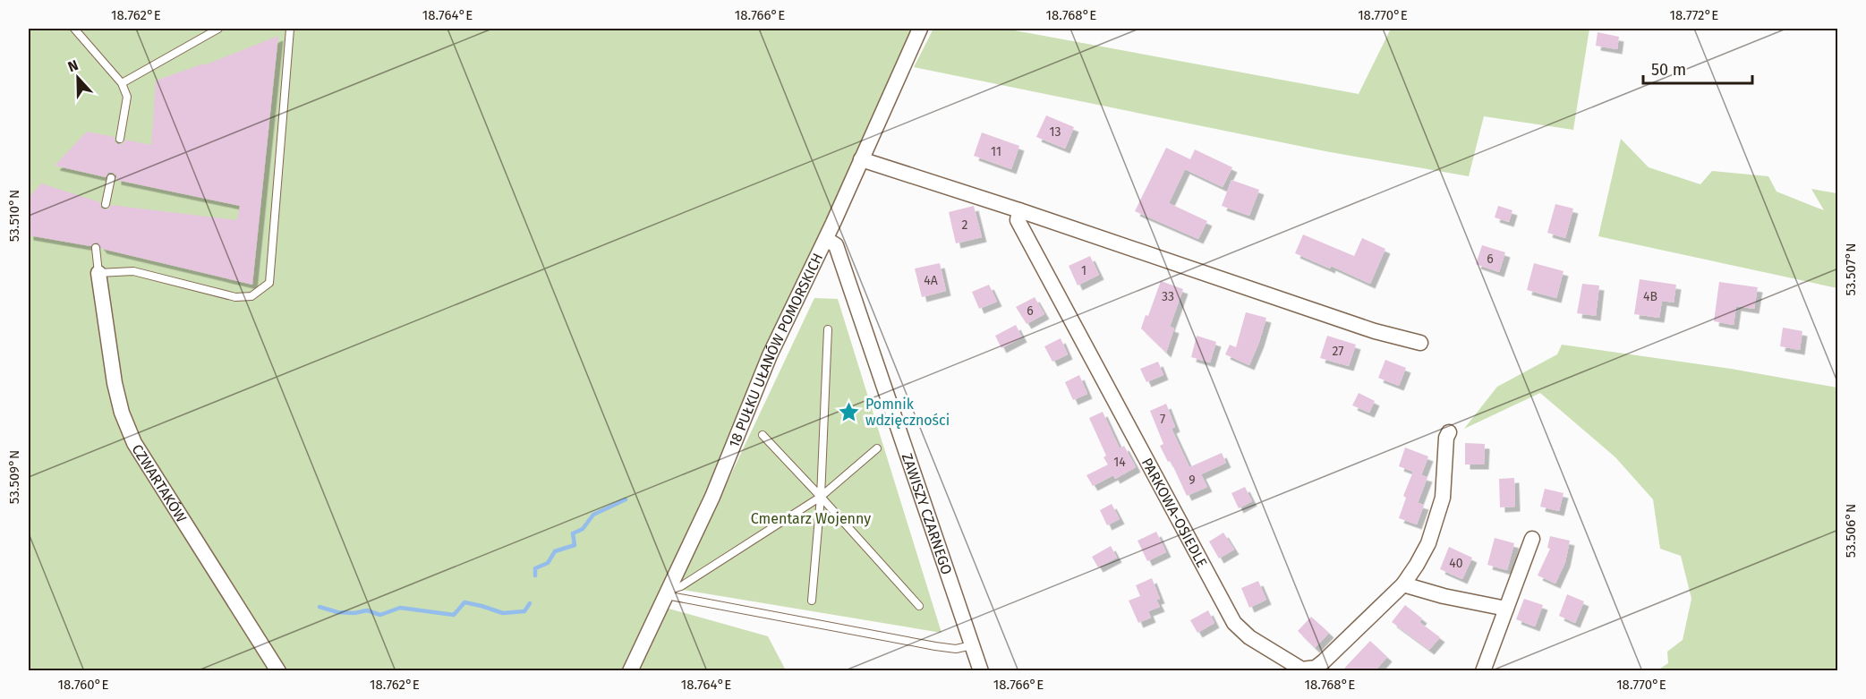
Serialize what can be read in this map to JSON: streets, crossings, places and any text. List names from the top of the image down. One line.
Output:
{"streets":{"street":["18 PUŁKU UŁANÓW POMORSKICH","CZWARTAKÓW","PARKOWA-OSIEDLE","ZAWISZY CZARNEGO"]},"crossings":[["18 PUŁKU UŁANÓW POMORSKICH","ZAWISZY CZARNEGO"]],"parks":["Cmentarz Wojenny"],"places":{"place":["Pomnik wdzięczności"]},"house_numbers":["13","11","2","6","1","4A","33","4B","6","27","7","14","9","40"],"scale_bar":"50 m","north":"top","coordinates":["18.762°E","18.764°E","18.766°E","18.768°E","18.770°E","18.772°E","53.510°N","53.507°N","53.509°N","53.506°N","18.760°E"]}
